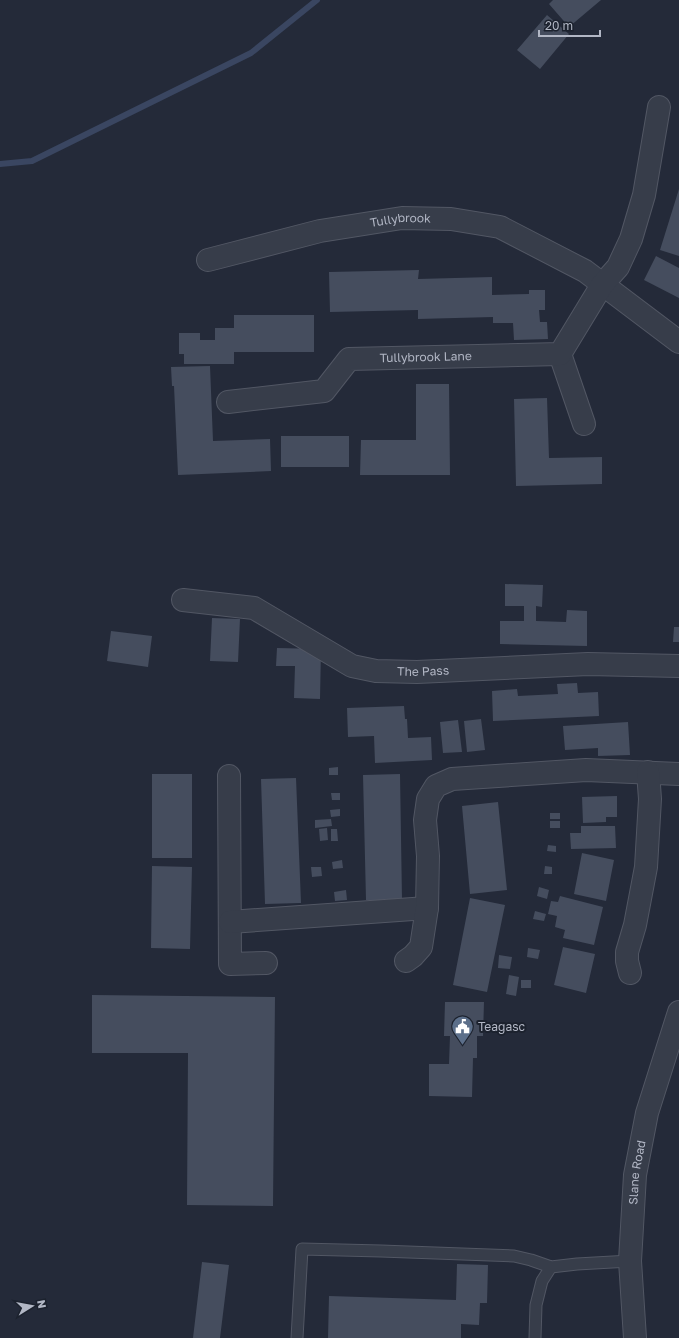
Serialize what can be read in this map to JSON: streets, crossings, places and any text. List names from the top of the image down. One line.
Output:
{"streets":{"street":["Tullybrook","Tullybrook Lane","The Pass","Slane Road"]},"places":{"public building":["Teagasc"]},"scale_bar":"20 m","north":"right"}
